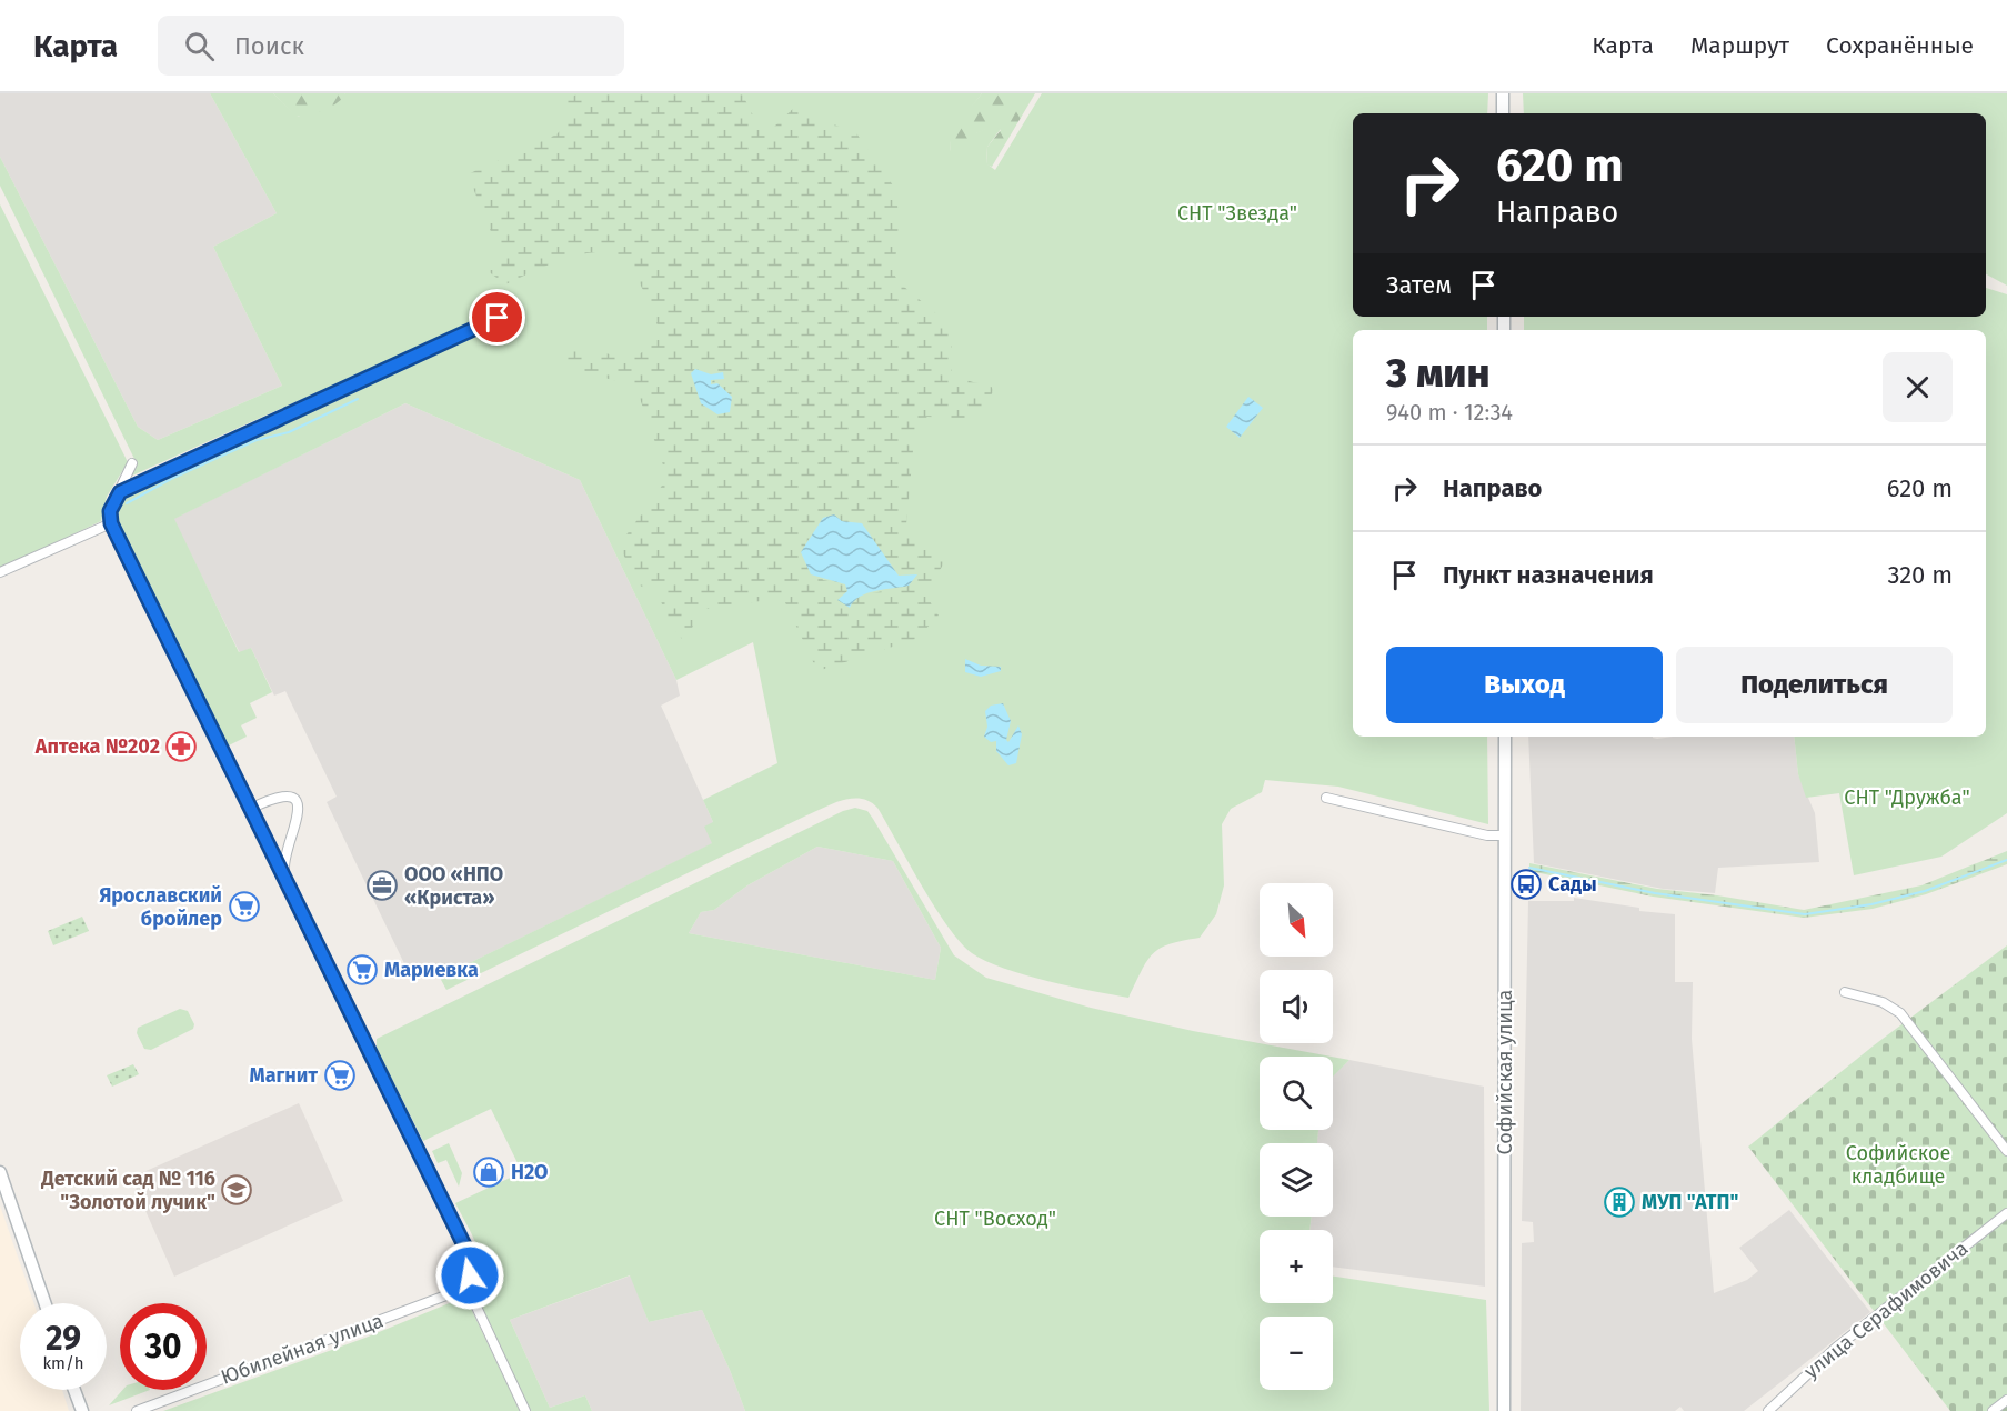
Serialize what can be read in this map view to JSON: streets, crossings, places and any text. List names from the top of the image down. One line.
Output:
{"streets":{"main road":["Софийская улица"],"street":["улица Серафимовича","Юбилейная улица"]},"parks":["СНТ \"Звезда\"","СНТ \"Дружба\"","Софийское кладбище","СНТ \"Восход\""],"places":{"pharmacy":["Аптека №202"],"bus stop":["Сады"],"office":["ООО «НПО «Криста»"],"supermarket":["Ярославский бройлер","Мариевка","Магнит"],"shop":["H2O"],"school or university":["Детский сад № 116 \"Золотой лучик\""],"building":["МУП \"АТП\""]},"north":"bottom right","page":{"header":"Карта","search":"Поиск","nav":["Карта","Маршрут","Сохранённые"],"turn":["620 m","Направо"],"then":"Затем","heading":["3 мин","940 m · 12:34"],"list":[{"name":"Направо","value":"620 m"},{"name":"Пункт назначения","value":"320 m"}],"buttons":["Выход","Поделиться"],"map_buttons":["+","−"],"speed":"29 km/h","limit":"30"}}
